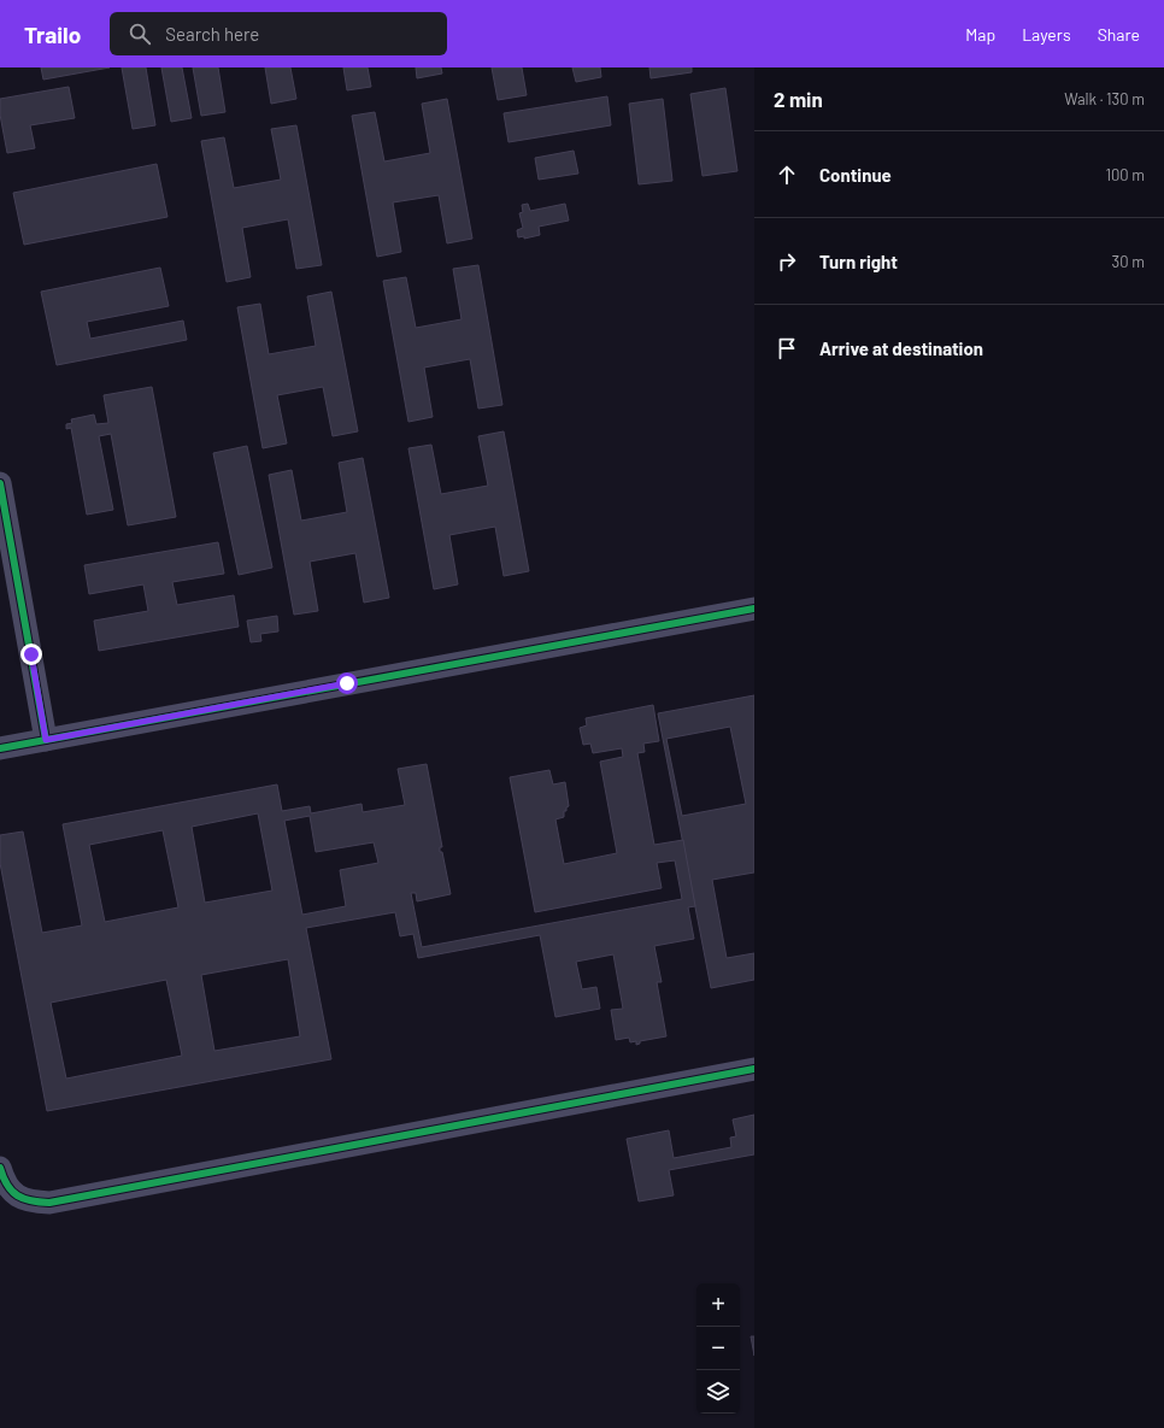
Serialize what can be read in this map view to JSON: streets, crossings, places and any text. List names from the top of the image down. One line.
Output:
{"page":{"header":"Trailo","search":"Search here","nav":["Map","Layers","Share"],"heading":["2 min","Walk · 130 m"],"list":[["Continue","100 m"],["Turn right","30 m"],"Arrive at destination"],"map_buttons":["+","−"]}}
